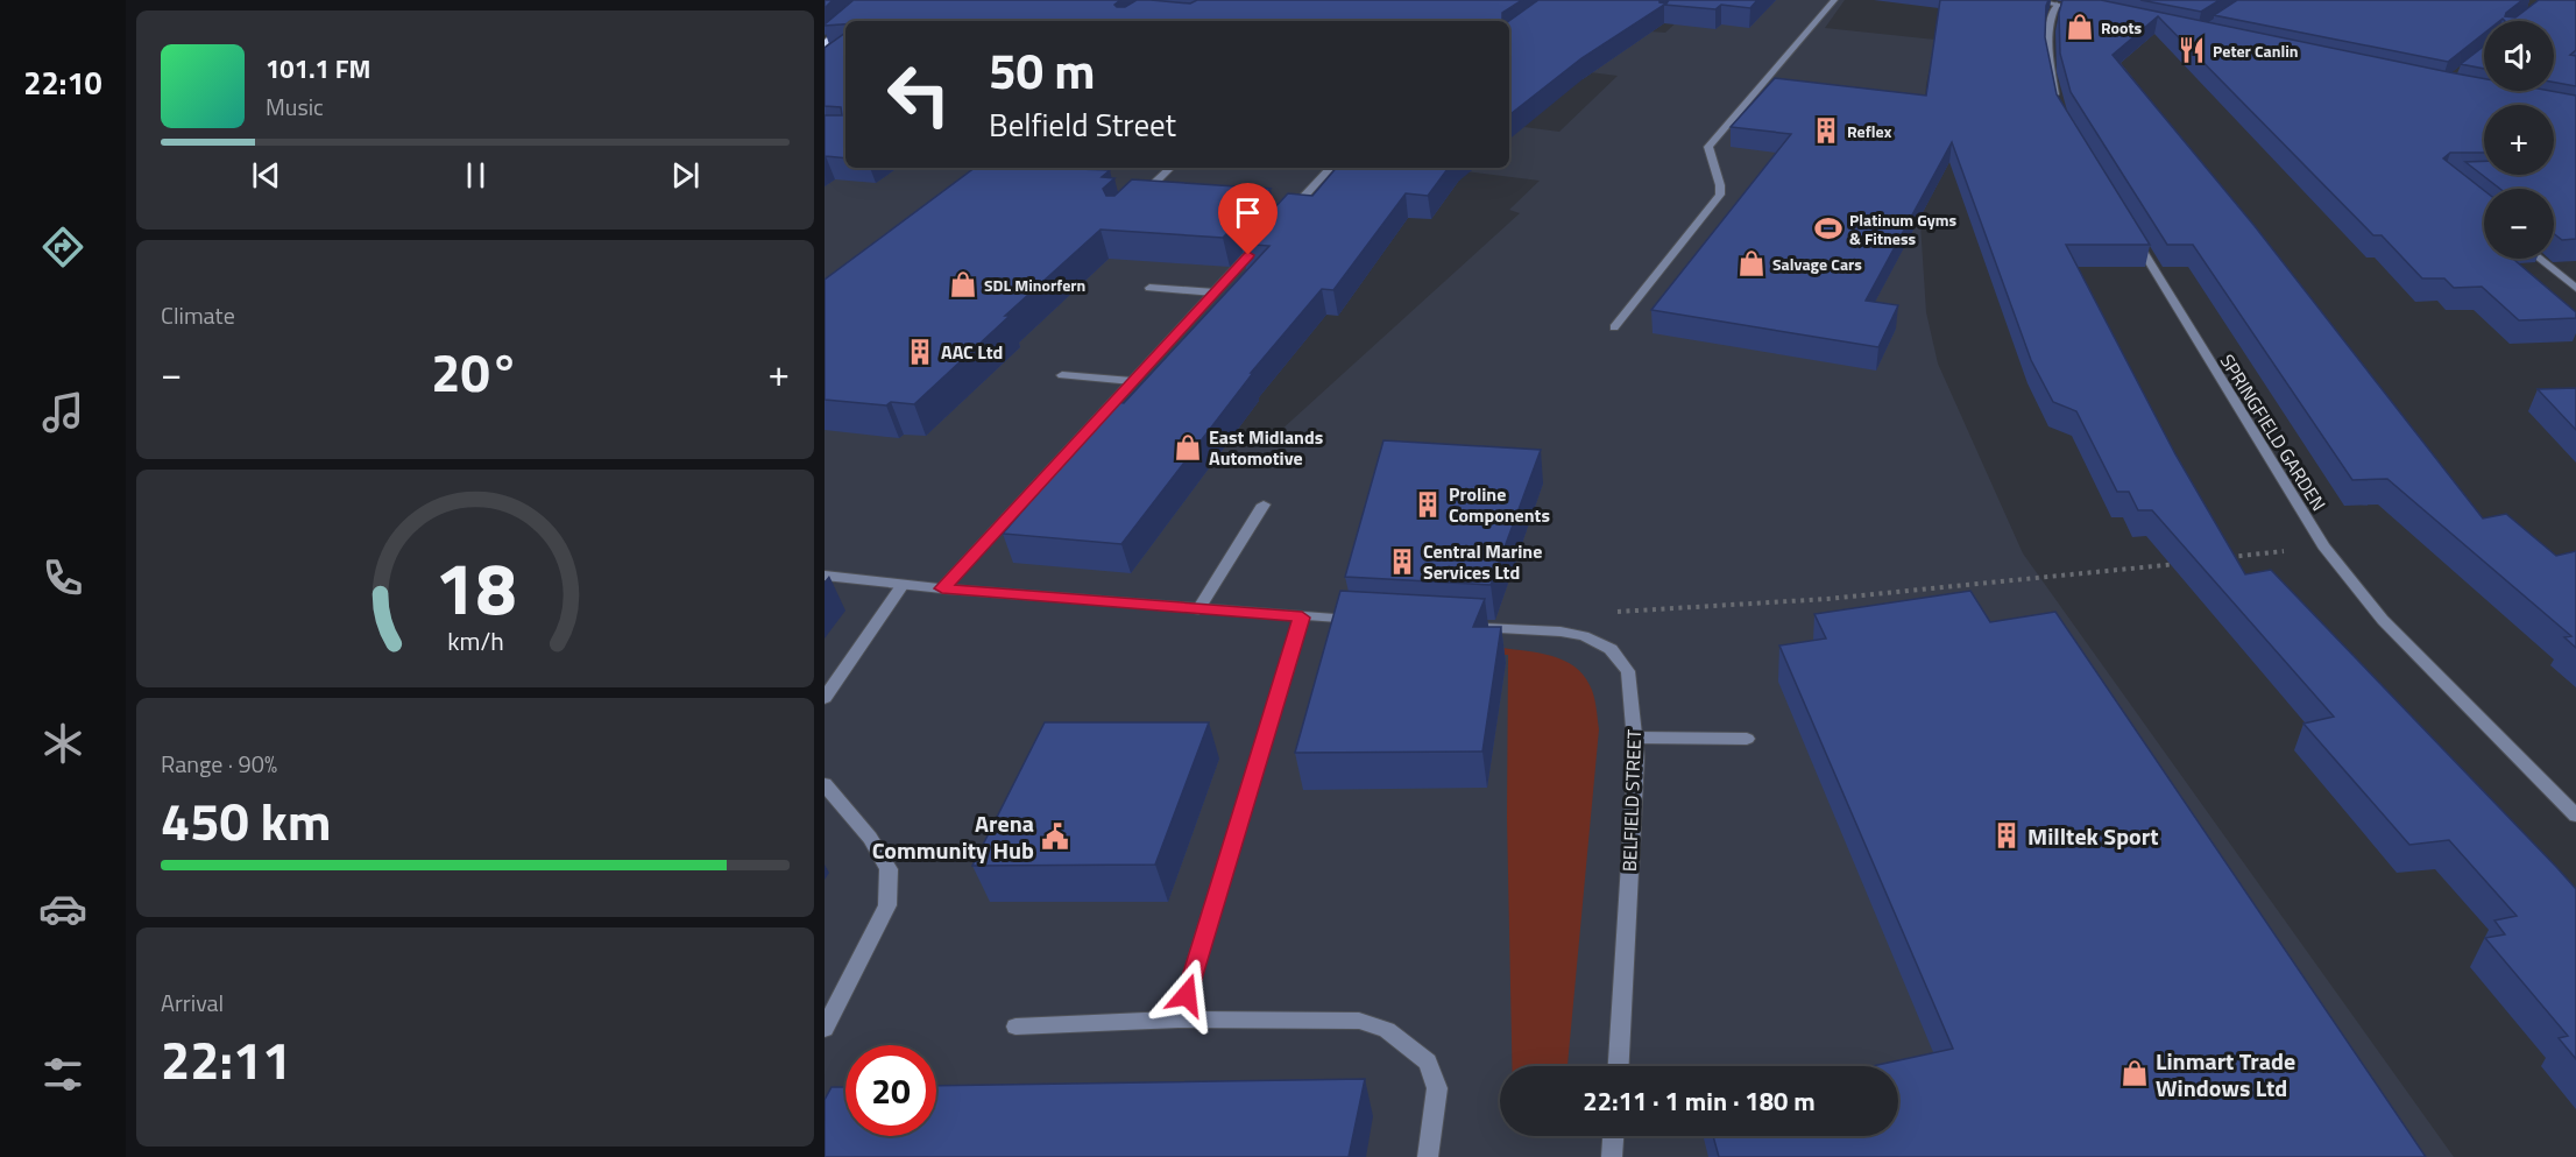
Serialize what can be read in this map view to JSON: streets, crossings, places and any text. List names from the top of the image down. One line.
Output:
{"streets":{"street":["SPRINGFIELD GARDEN","BELFIELD STREET"]},"places":{"shop":["Roots","Salvage Cars","SDL Minorfern","East Midlands Automotive","Linmart Trade Windows Ltd"],"restaurant":["Peter Canlin"],"building":["Reflex","AAC Ltd","Proline Components","Central Marine Services Ltd","Milltek Sport"],"sports":["Platinum Gyms & Fitness"],"public building":["Arena Community Hub"]},"page":{"tabs":"22:10","map_buttons":["+","−"],"turn":["50 m","Belfield Street"],"song":["101.1 FM","Music"],"tile":["Climate",["Range · 90%","450 km"],["Arrival","22:11"]],"heat":["−","20°","+"],"limit":"20","trip":"22:11 · 1 min · 180 m","gauge":["18","km/h"]}}
